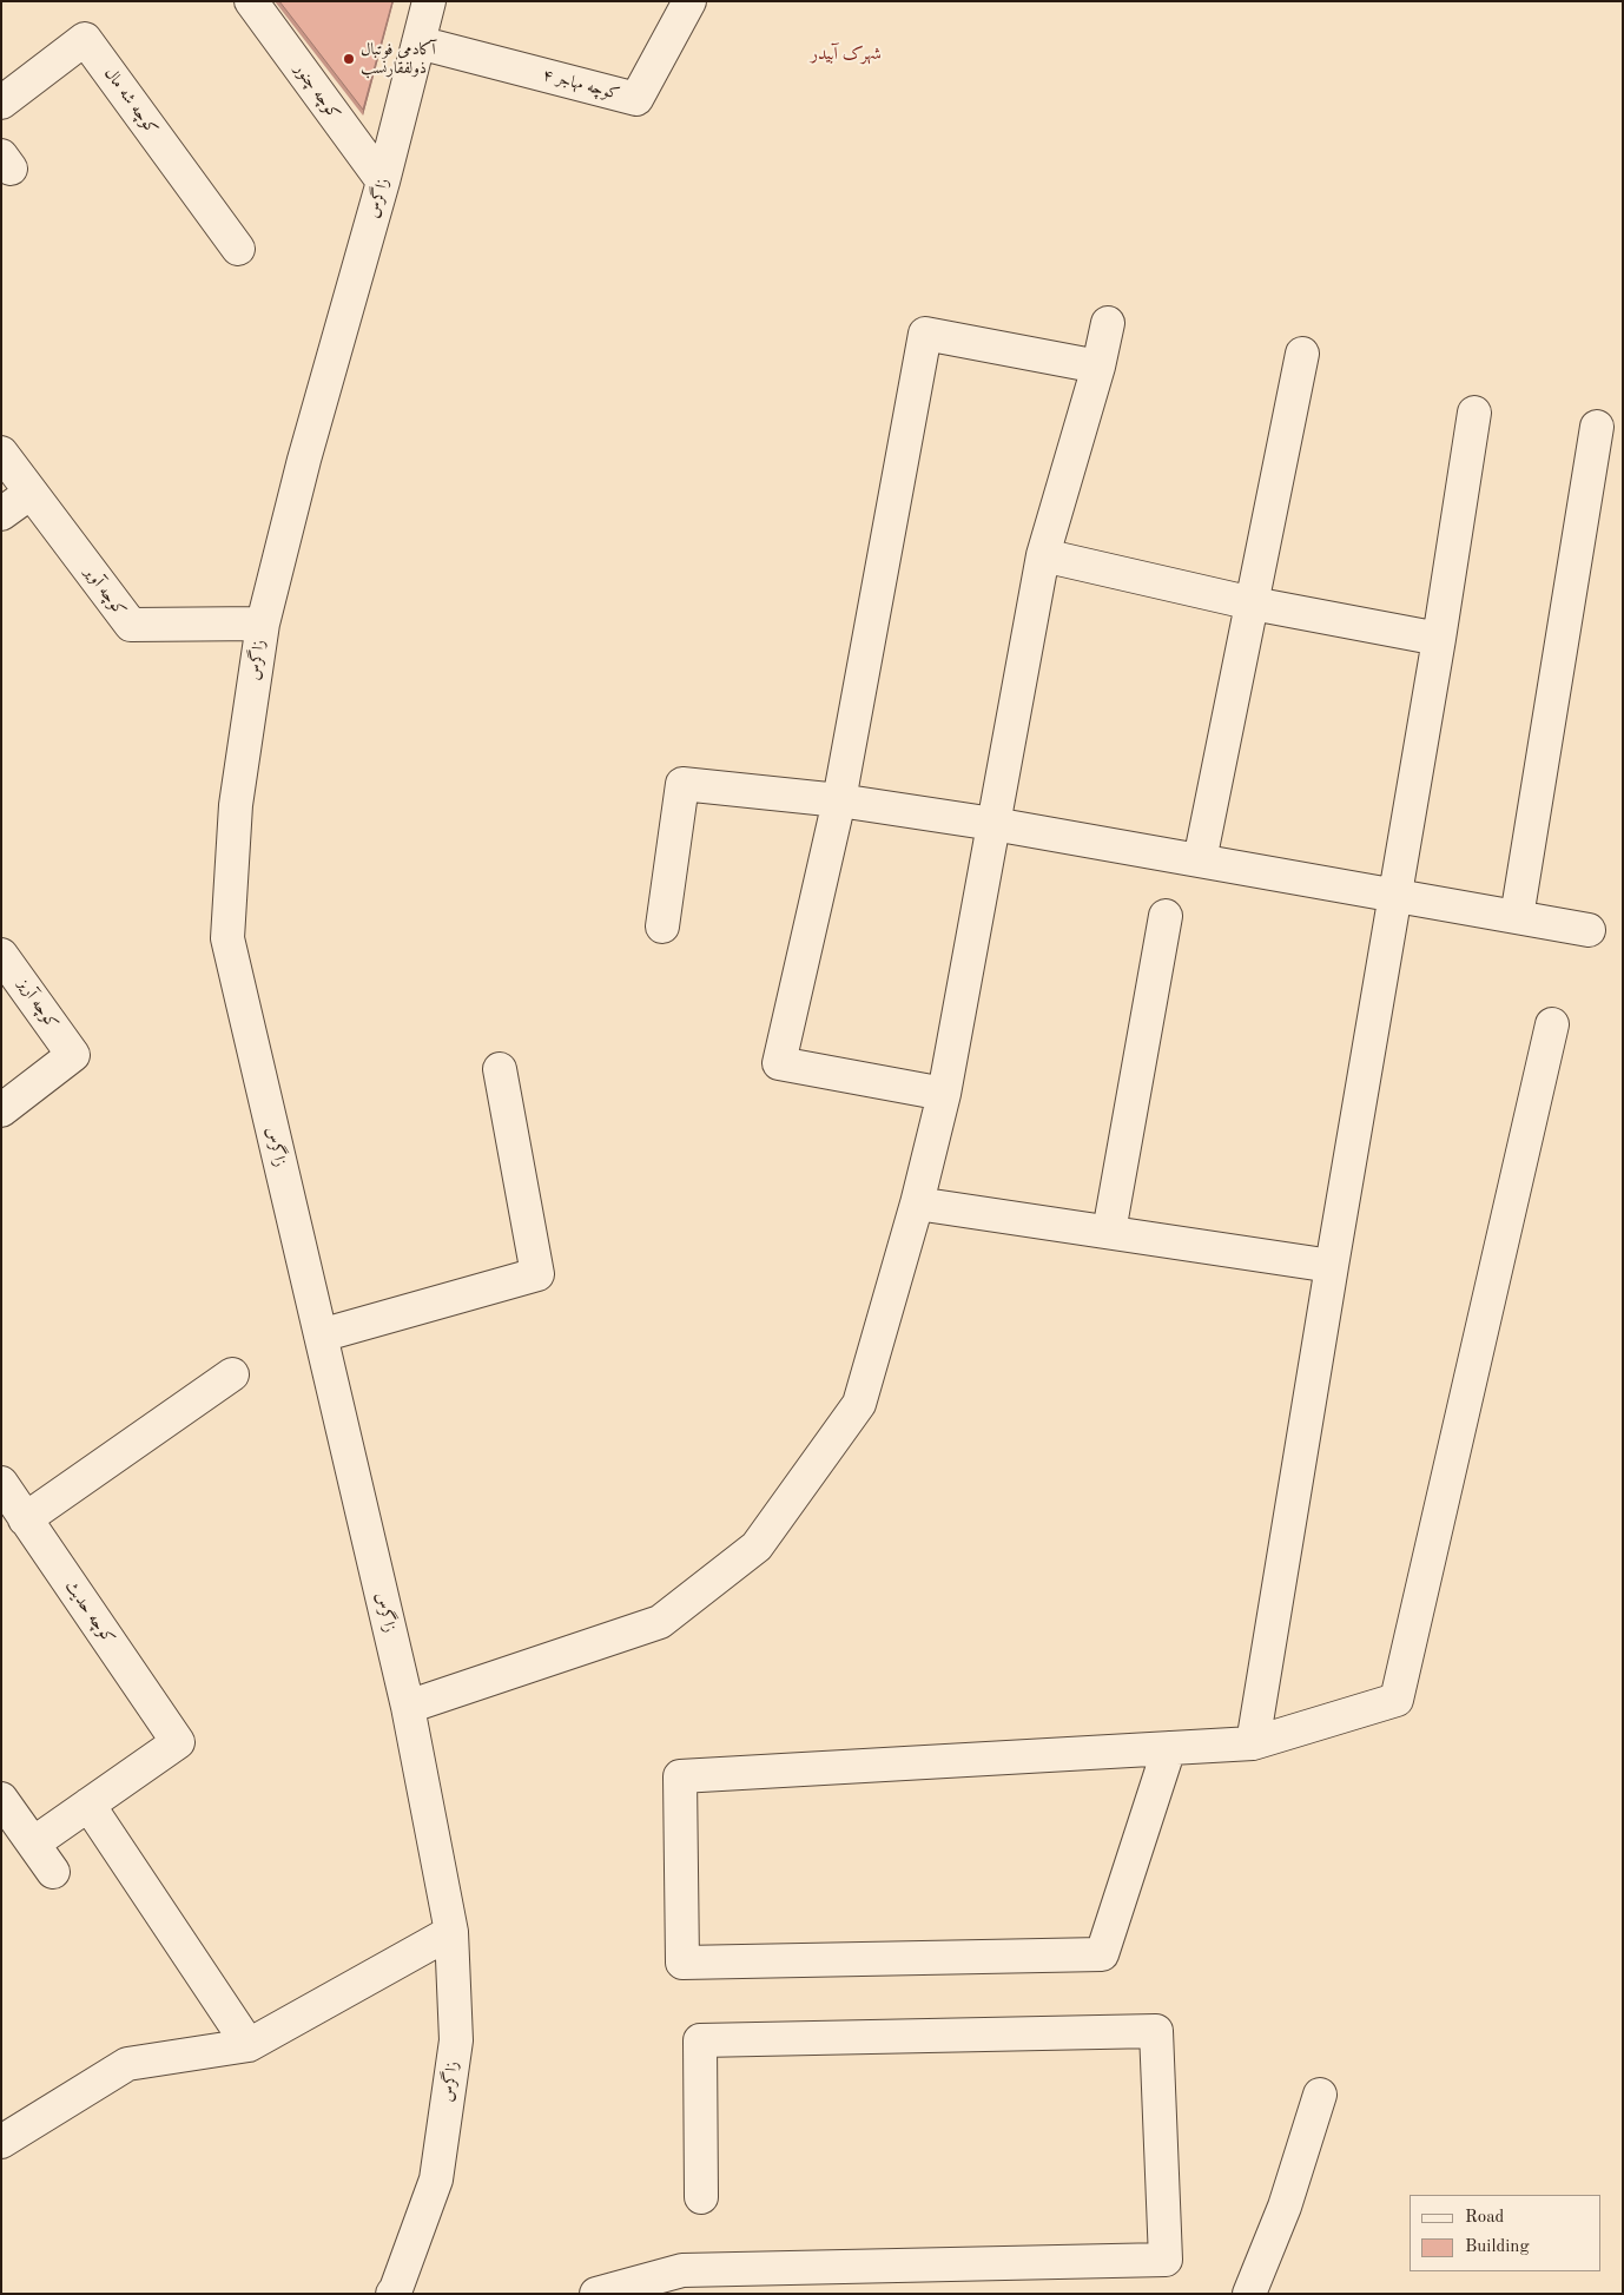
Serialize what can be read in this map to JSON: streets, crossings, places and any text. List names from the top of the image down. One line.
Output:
{"streets":{"street":["کوچه مهاجر ۴","کوچه چنور","کوچه شه مال","زاگرس","کوچه آویر","کوچه آریز","کوچه حدیث"]},"crossings":[["کوچه مهاجر ۴","زاگرس"],["کوچه چنور","زاگرس"],["زاگرس","کوچه آویر"]],"districts":["شهرک آبیدر"],"places":["آکادمی فوتبال ذولفقارنسب"],"legend":["Road","Building"]}
